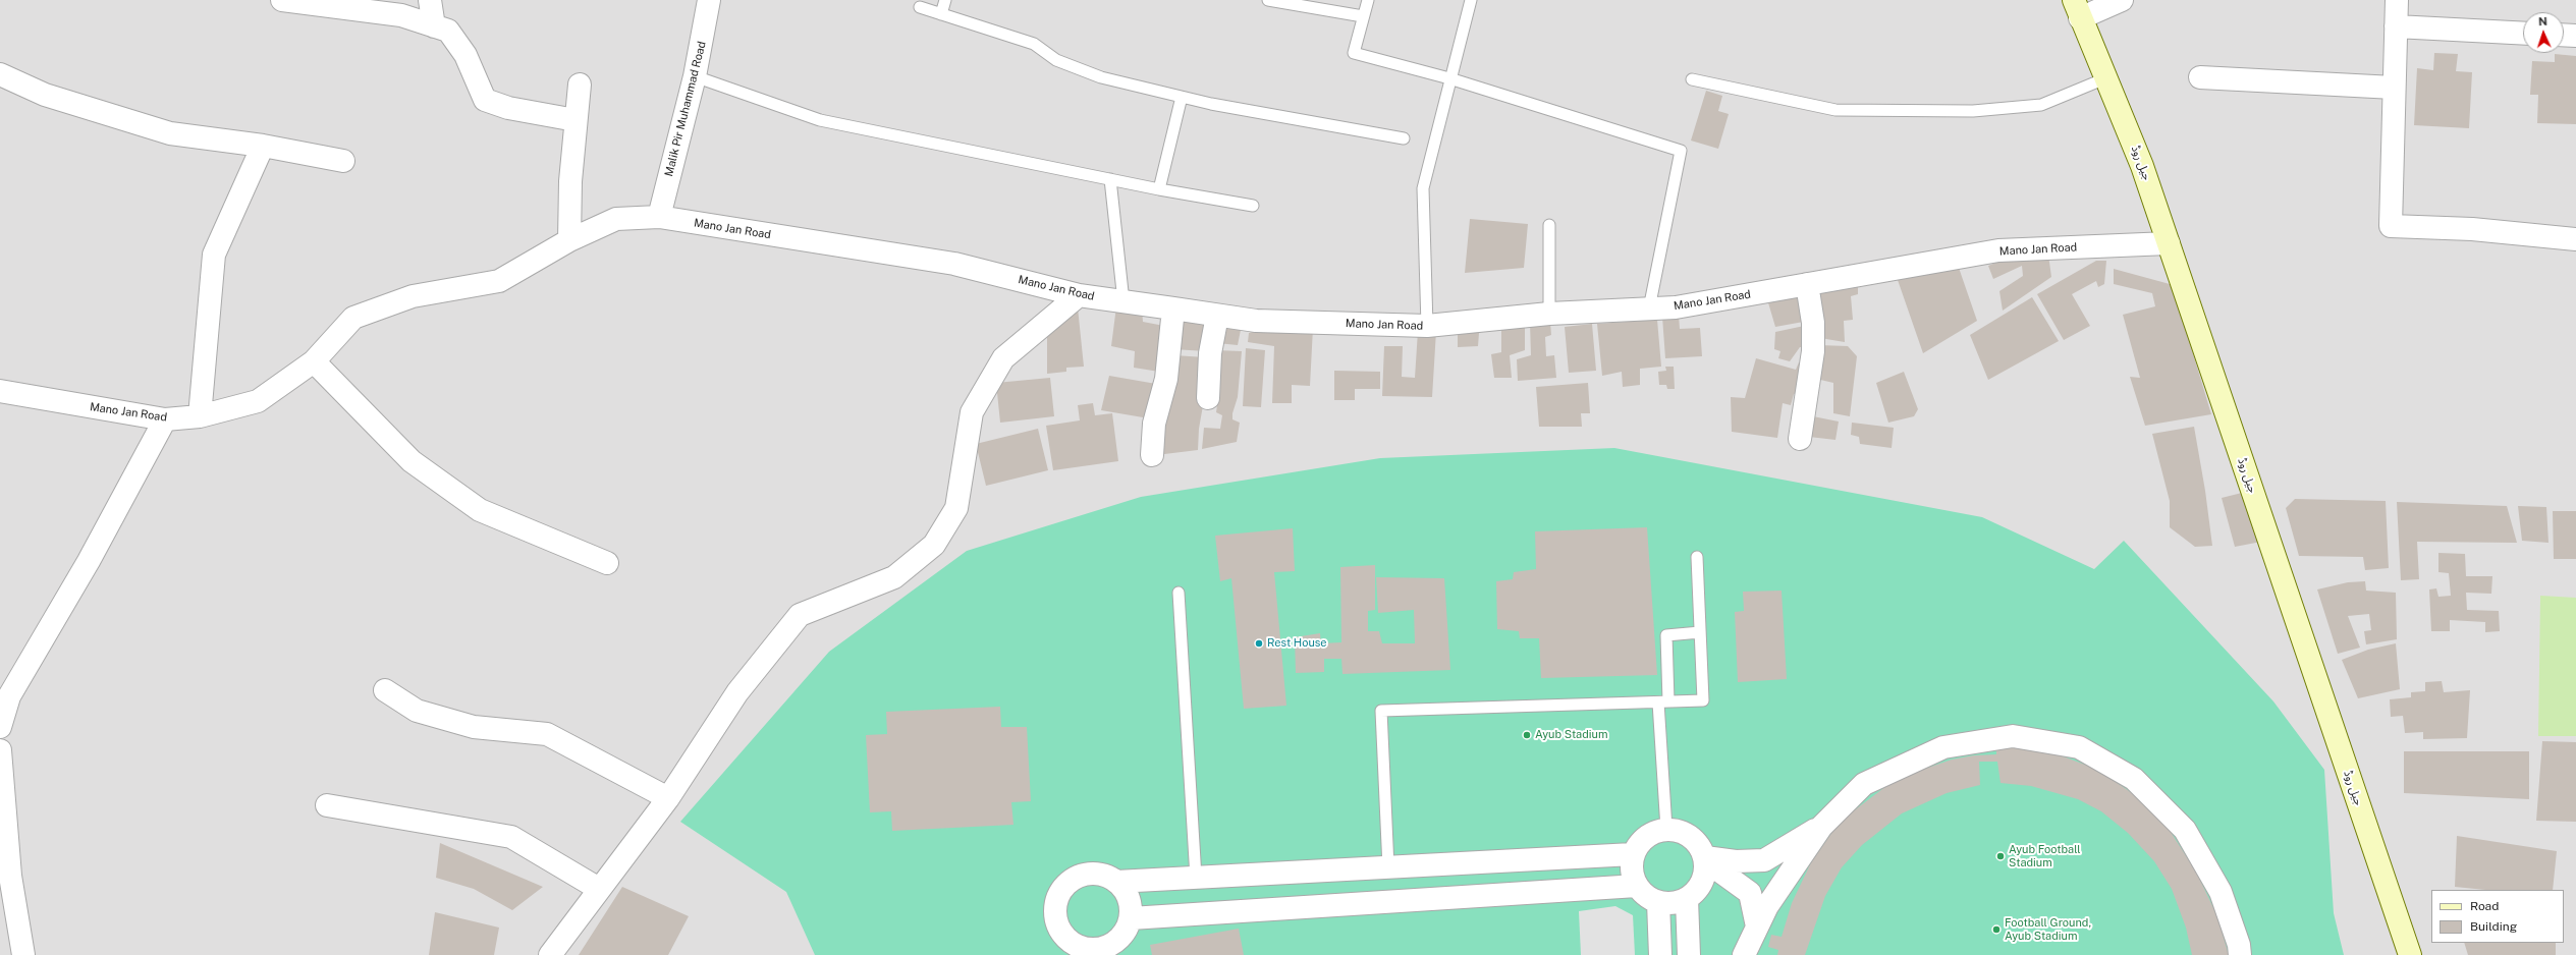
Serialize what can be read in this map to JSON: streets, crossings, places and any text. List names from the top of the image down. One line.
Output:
{"streets":{"main road":["جیل روڈ"],"street":["Malik Pir Muhammad Road","Mano Jan Road"]},"crossings":[["Malik Pir Muhammad Road","Mano Jan Road"],["جیل روڈ","Mano Jan Road"]],"places":["Rest House","Ayub Stadium","Ayub Football Stadium","Football Ground, Ayub Stadium"],"legend":["Road","Building"],"north":"top"}
